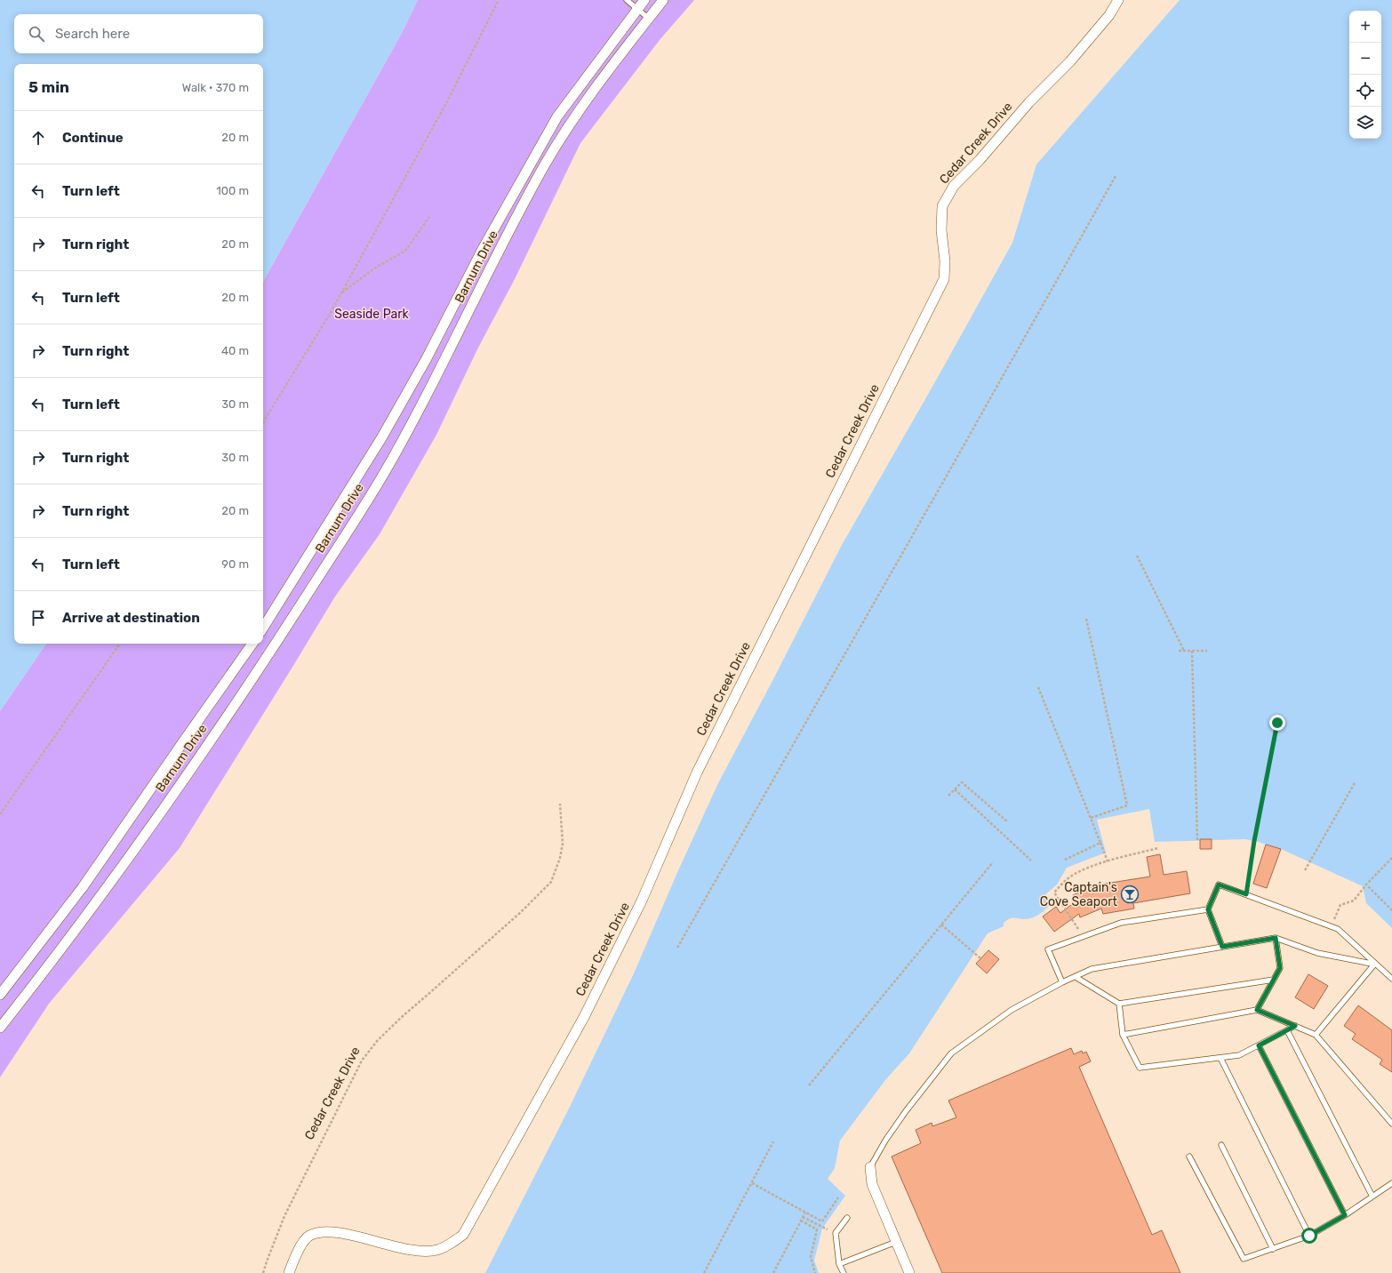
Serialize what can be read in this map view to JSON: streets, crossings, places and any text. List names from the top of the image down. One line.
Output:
{"streets":{"street":["Cedar Creek Drive","Barnum Drive"]},"parks":["Seaside Park"],"places":{"bar":["Captain's Cove Seaport"]},"page":{"map_buttons":["+","−"],"search":"Search here","heading":["5 min","Walk · 370 m"],"list":[["Continue","20 m"],["Turn left","100 m"],["Turn right","20 m"],["Turn left","20 m"],["Turn right","40 m"],["Turn left","30 m"],["Turn right","30 m"],["Turn right","20 m"],["Turn left","90 m"],"Arrive at destination"]}}
